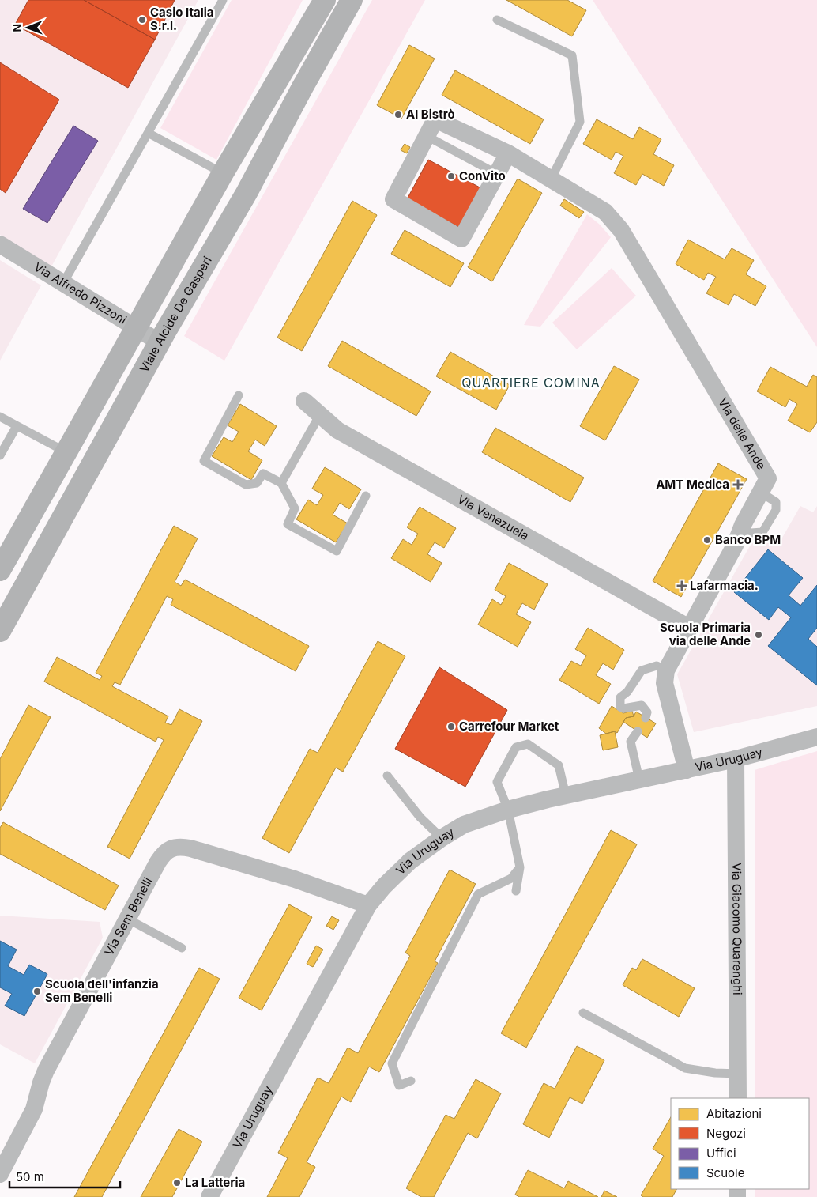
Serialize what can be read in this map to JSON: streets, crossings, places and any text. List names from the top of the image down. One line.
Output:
{"streets":{"main road":["Viale Alcide De Gasperi"],"street":["Via Alfredo Pizzoni","Via delle Ande","Via Venezuela","Via Uruguay","Via Sem Benelli","Via Giacomo Quarenghi"]},"crossings":[["Via Alfredo Pizzoni","Viale Alcide De Gasperi"],["Via delle Ande","Via Venezuela"],["Via delle Ande","Via Uruguay"],["Via Uruguay","Via Sem Benelli"],["Via Uruguay","Via Giacomo Quarenghi"]],"districts":["QUARTIERE COMINA"],"places":{"other":["Casio Italia S.r.l.","Al Bistrò","ConVito","Banco BPM","Scuola Primaria via delle Ande","Carrefour Market","Scuola dell'infanzia Sem Benelli","La Latteria"],"health":["AMT Medica","Lafarmacia."]},"legend":["Abitazioni","Negozi","Uffici","Scuole"],"scale_bar":"50 m","north":"left"}
